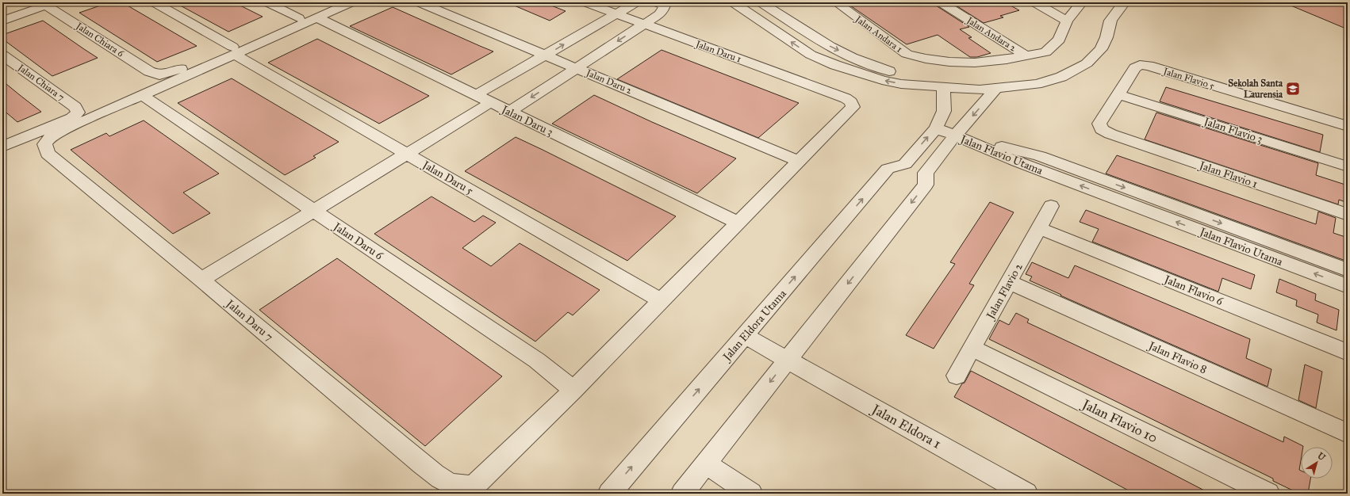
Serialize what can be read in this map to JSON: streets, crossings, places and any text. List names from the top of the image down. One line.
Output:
{"streets":{"street":["Jalan Andara 1","Jalan Andara 2","Jalan Chiara 6","Jalan Daru 1","Jalan Flavio 5","Jalan Daru 2","Jalan Chiara 7","Jalan Daru 3","Jalan Flavio 3","Jalan Flavio Utama","Jalan Flavio 1","Jalan Daru 5","Jalan Daru 6","Jalan Flavio 6","Jalan Flavio 2","Jalan Daru 7","Jalan Eldora Utama","Jalan Flavio 8","Jalan Flavio 10","Jalan Eldora 1"]},"crossings":[["Jalan Andara 1","Jalan Andara 2"],["Jalan Chiara 6","Jalan Daru 5"],["Jalan Daru 1","Jalan Daru 2"],["Jalan Flavio 5","Jalan Flavio 3"],["Jalan Flavio 5","Jalan Flavio 1"],["Jalan Flavio 3","Jalan Flavio 1"],["Jalan Daru 6","Jalan Daru 7"],["Jalan Flavio 6","Jalan Flavio 2"],["Jalan Flavio 2","Jalan Flavio 8"],["Jalan Flavio 2","Jalan Flavio 10"],["Jalan Eldora Utama","Jalan Eldora 1"]],"places":{"school or university":["Sekolah Santa Laurensia"]},"north":"top right"}
